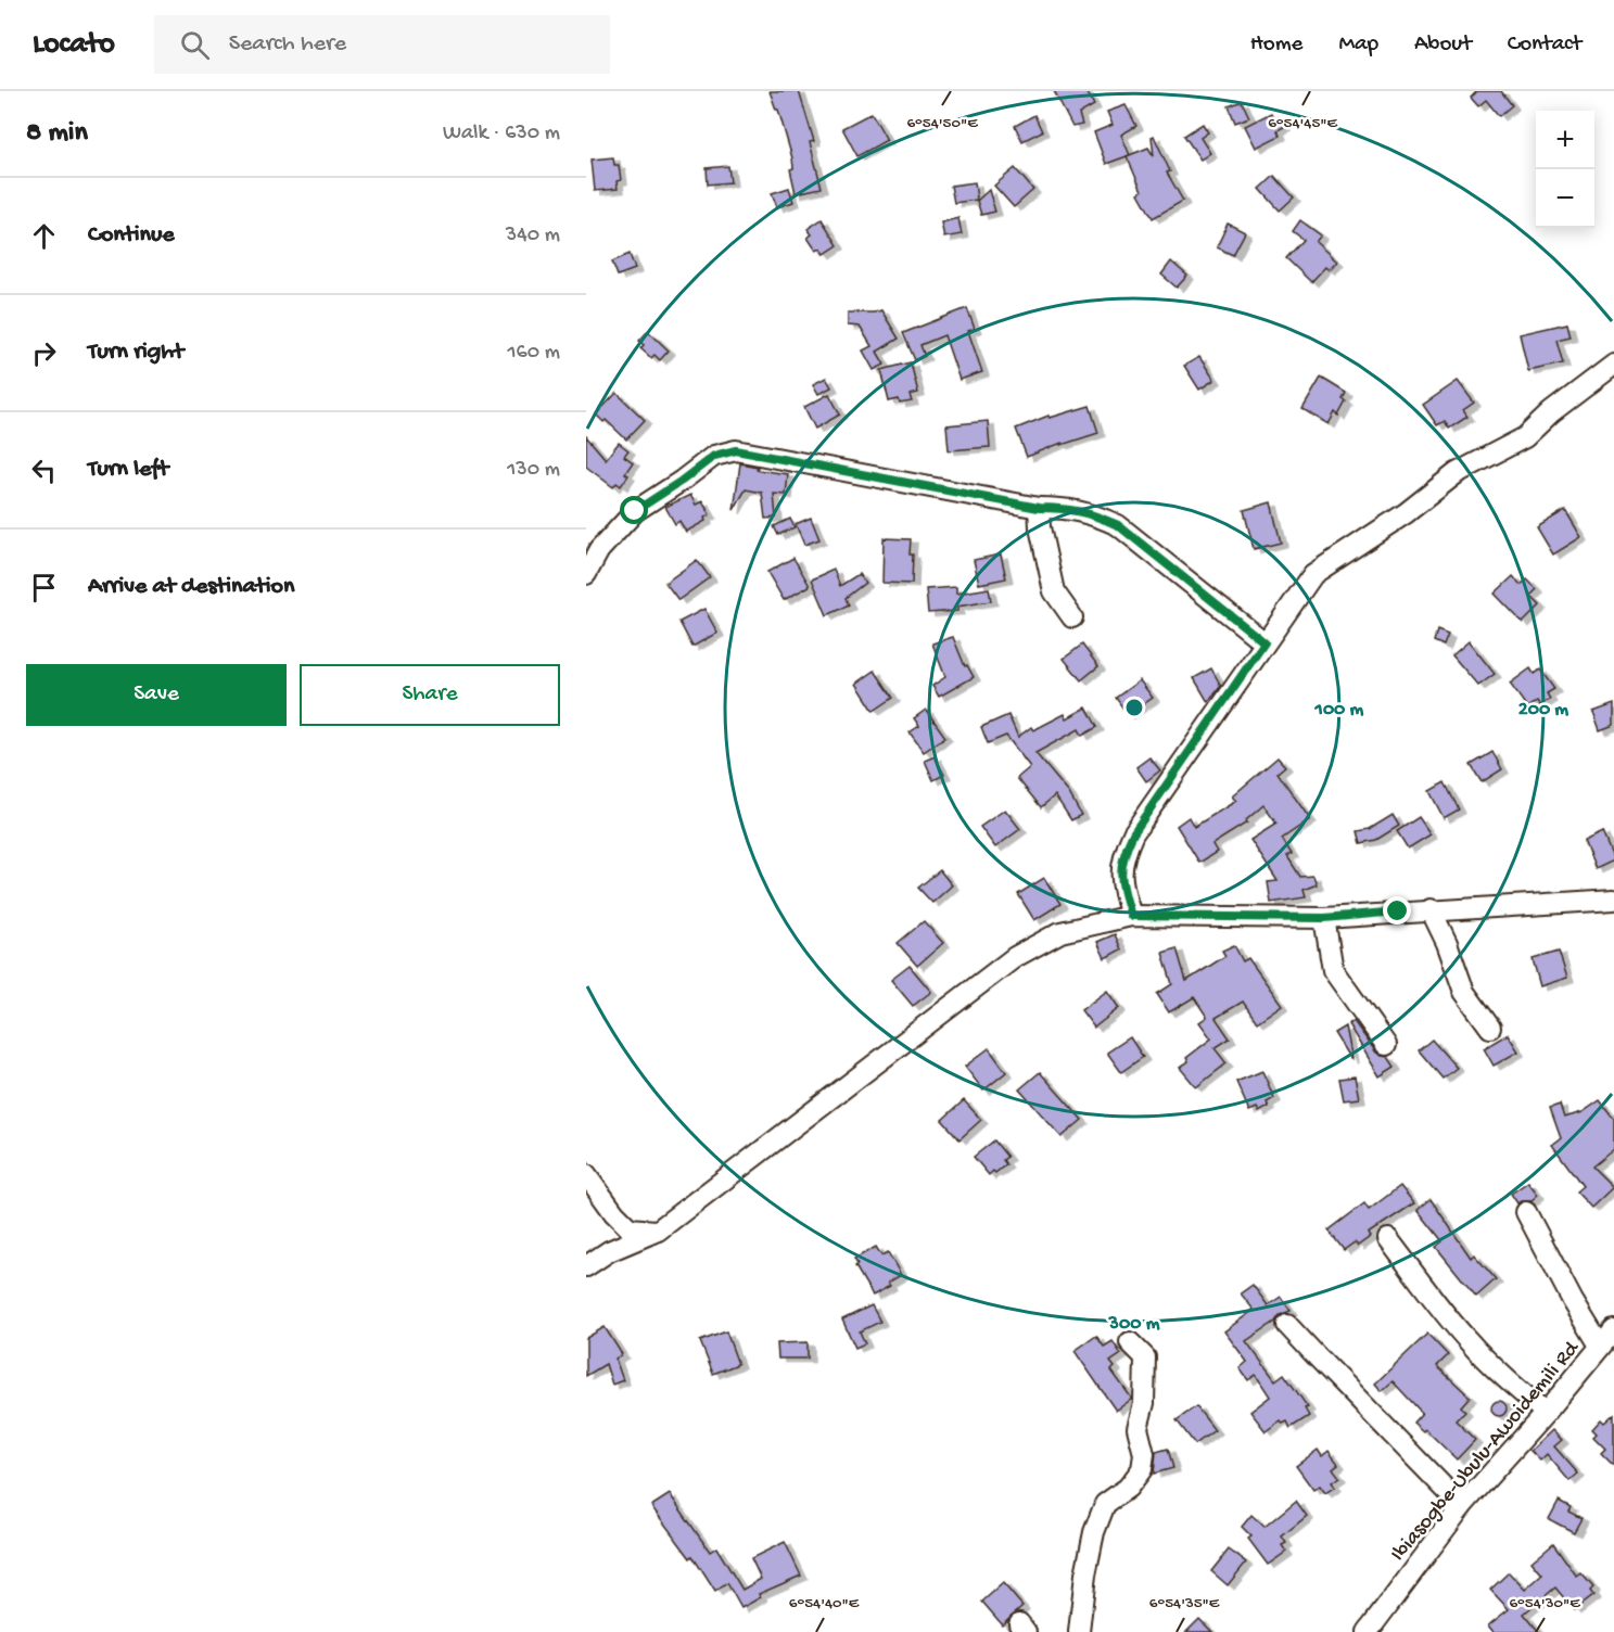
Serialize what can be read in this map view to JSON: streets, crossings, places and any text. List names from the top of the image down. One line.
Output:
{"streets":{"street":["Ibiasogbe-Ubulu-Awoidemili Rd"]},"page":{"header":"Locato","search":"Search here","nav":["Home","Map","About","Contact"],"heading":["8 min","Walk · 630 m"],"map_buttons":["+","−"],"list":[["Continue","340 m"],["Turn right","160 m"],["Turn left","130 m"],"Arrive at destination"],"buttons":["Save","Share"]},"coordinates":["6°54'50\"E","6°54'45\"E","6°54'40\"E","6°54'35\"E","6°54'30\"E"],"rings":["100 m","200 m","300 m"]}
